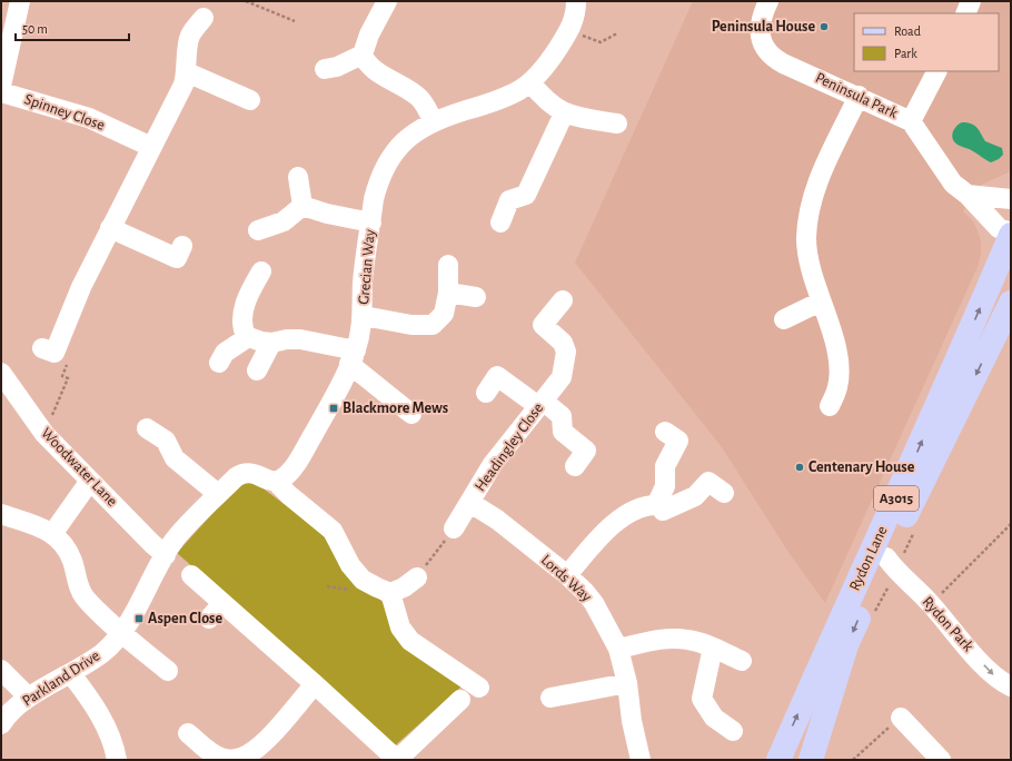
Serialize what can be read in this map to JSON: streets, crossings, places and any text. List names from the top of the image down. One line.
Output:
{"streets":{"main road":["A3015","Rydon Lane"],"street":["Peninsula Park","Spinney Close","Grecian Way","Headingley Close","Woodwater Lane","Lords Way","Rydon Park","Parkland Drive"]},"crossings":[["Peninsula Park","Rydon Lane"],["Headingley Close","Lords Way"],["Woodwater Lane","Parkland Drive"],["Rydon Lane","Rydon Park"]],"places":{"other":["Peninsula House","Centenary House"],"transit":["Blackmore Mews","Aspen Close"]},"legend":["Road","Park"],"scale_bar":"50 m"}
